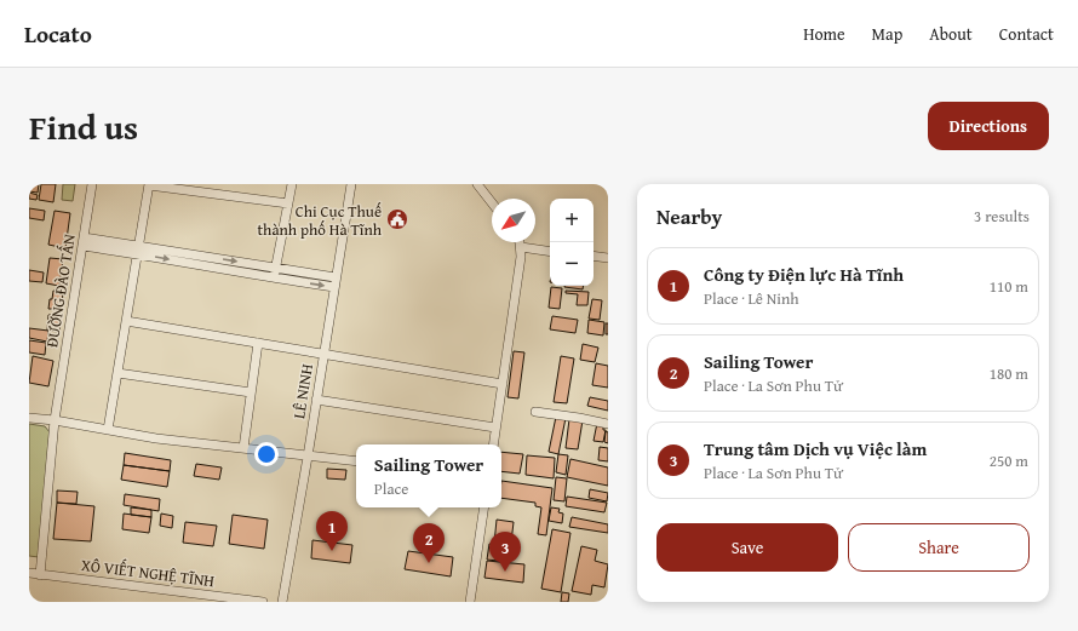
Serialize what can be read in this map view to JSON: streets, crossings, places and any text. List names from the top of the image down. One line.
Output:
{"streets":{"street":["ĐƯỜNG ĐÀO TẤN","LÊ NINH","XÔ VIẾT NGHỆ TĨNH"]},"crossings":[["ĐƯỜNG ĐÀO TẤN","XÔ VIẾT NGHỆ TĨNH"]],"places":{"public building":["Chi Cục Thuế thành phố Hà Tĩnh"]},"north":"bottom left","page":{"header":"Locato","nav":["Home","Map","About","Contact"],"title":"Find us","buttons":["Directions",["Save","Share"]],"heading":["Nearby","3 results"],"map_buttons":["+","−"],"list":[{"mark":"1","name":"Công ty Điện lực Hà Tĩnh","note":"Place · Lê Ninh","value":"110 m"},{"mark":"2","name":"Sailing Tower","note":"Place · La Sơn Phu Tử","value":"180 m"},{"mark":"3","name":"Trung tâm Dịch vụ Việc làm","note":"Place · La Sơn Phu Tử","value":"250 m"}],"popup":["Sailing Tower","Place"],"pins":["1","2","3"]}}
